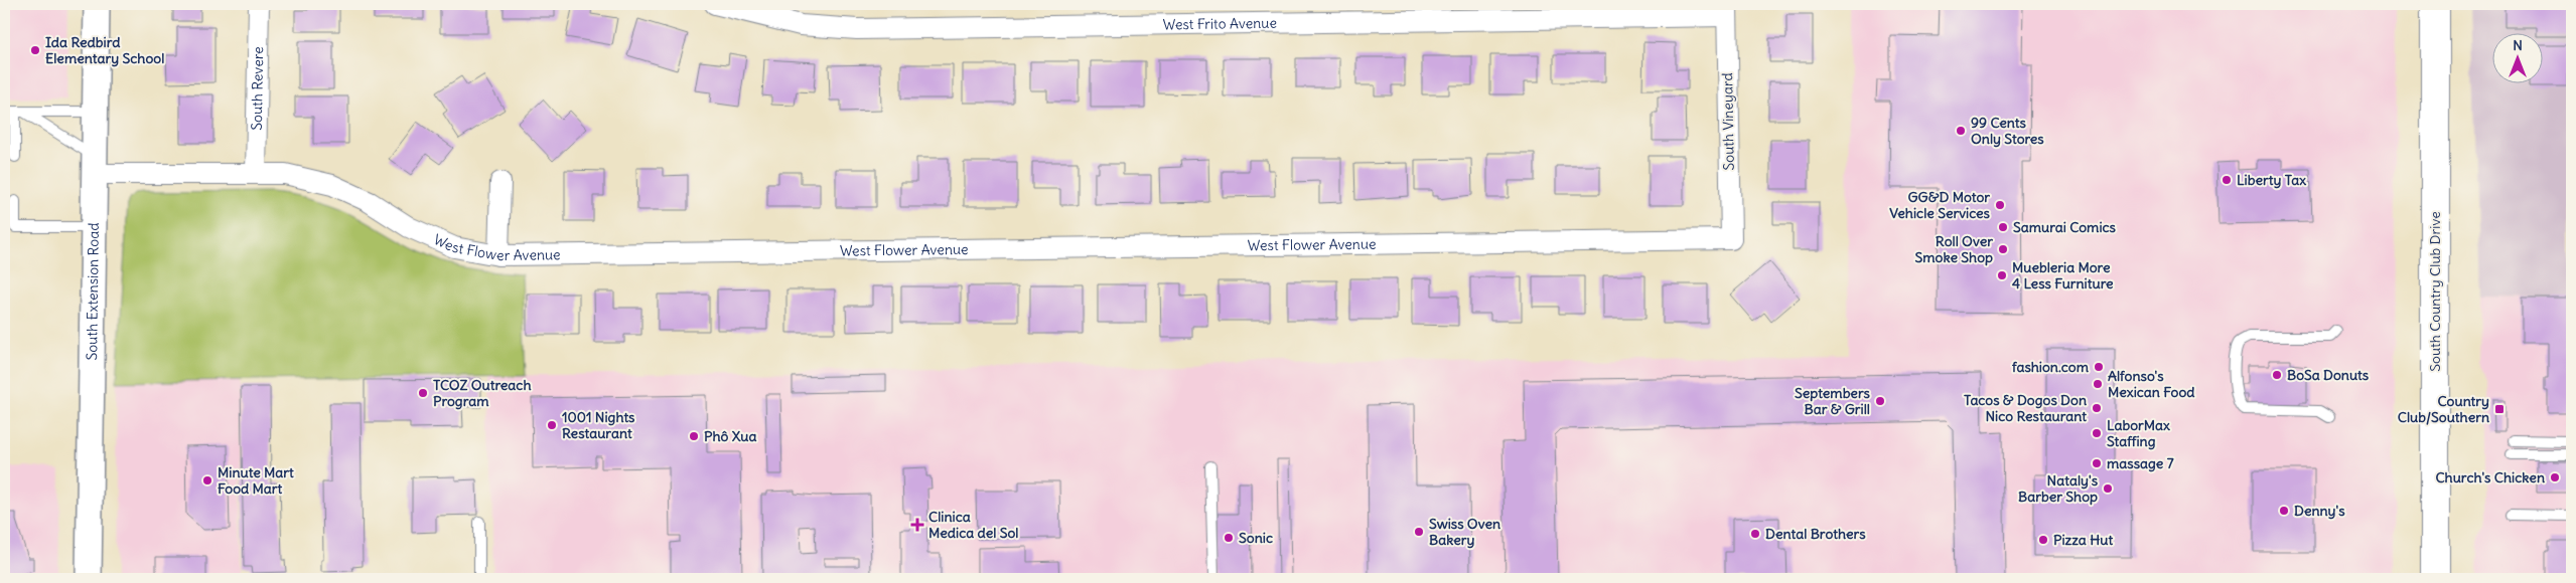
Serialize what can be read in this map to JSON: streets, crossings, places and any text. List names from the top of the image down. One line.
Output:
{"streets":{"main road":["South Country Club Drive"],"street":["West Frito Avenue","South Revere","South Vineyard","West Flower Avenue","South Extension Road"]},"crossings":[["West Frito Avenue","South Vineyard"],["South Revere","West Flower Avenue"],["South Vineyard","West Flower Avenue"],["West Flower Avenue","South Extension Road"]],"places":{"other":["Ida Redbird Elementary School","99 Cents Only Stores","Liberty Tax","GG&D Motor Vehicle Services","Samurai Comics","Roll Over Smoke Shop","Muebleria More 4 Less Furniture","fashion.com","BoSa Donuts","Alfonso's Mexican Food","TCOZ Outreach Program","Septembers Bar & Grill","Tacos & Dogos Don Nico Restaurant","1001 Nights Restaurant","LaborMax Staffing","Phô Xua","massage 7","Church's Chicken","Minute Mart Food Mart","Nataly's Barber Shop","Denny's","Swiss Oven Bakery","Dental Brothers","Sonic","Pizza Hut"],"transit":["Country Club/Southern"],"health":["Clinica Medica del Sol"]},"north":"top"}
